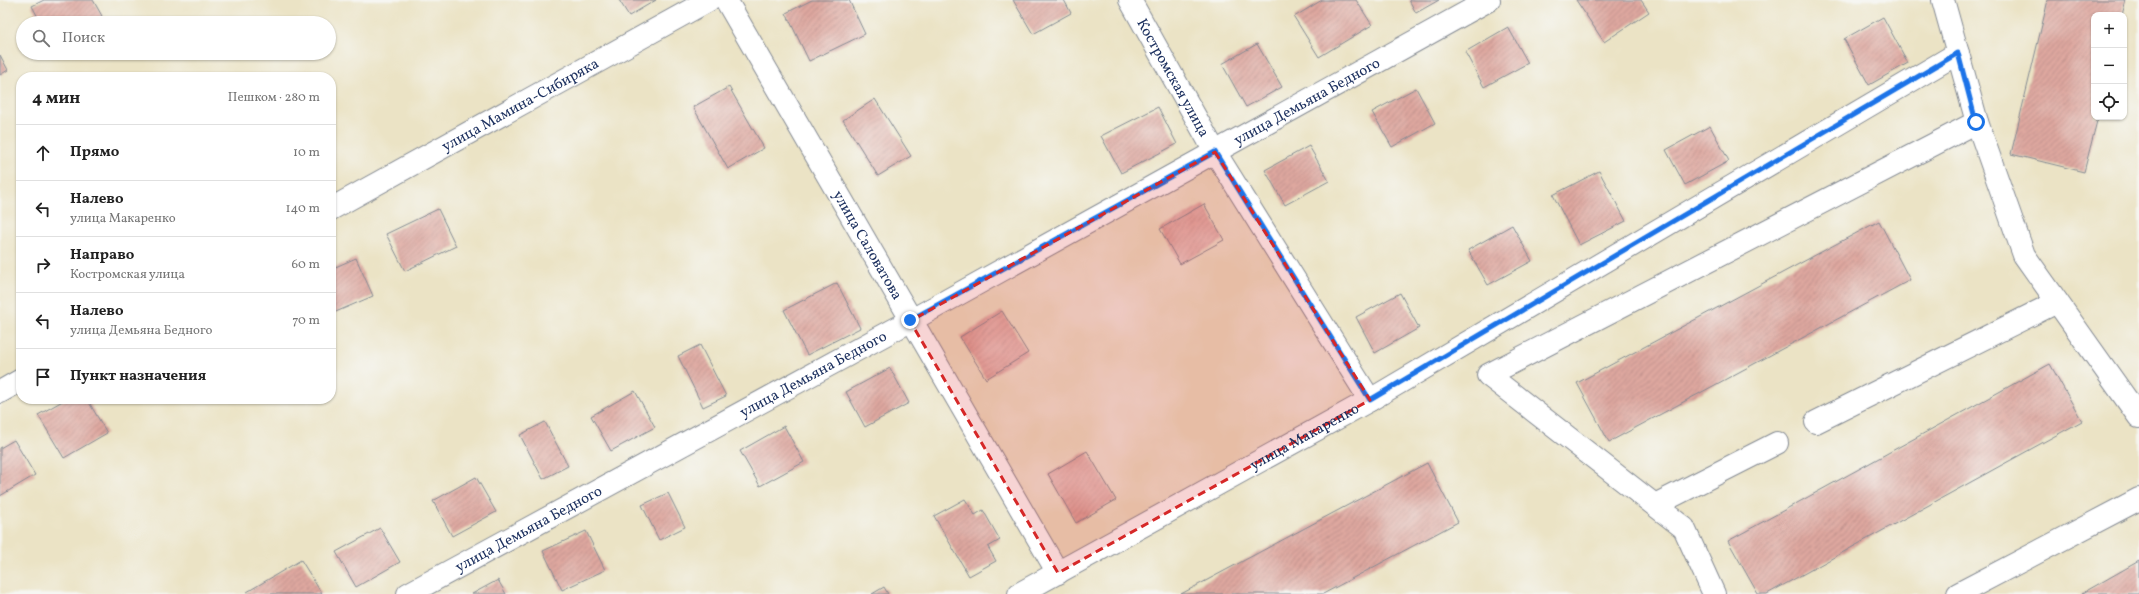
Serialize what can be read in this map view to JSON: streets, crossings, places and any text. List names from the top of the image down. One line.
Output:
{"streets":{"street":["Костромская улица","улица Демьяна Бедного","улица Мамина-Сибиряка","улица Саловатова","улица Макаренко"]},"crossings":[["Костромская улица","улица Демьяна Бедного"],["Костромская улица","улица Макаренко"],["улица Демьяна Бедного","улица Саловатова"],["улица Саловатова","улица Макаренко"]],"page":{"map_buttons":["+","−"],"search":"Поиск","heading":["4 мин","Пешком · 280 m"],"list":[["Прямо","10 m"],["Налево","улица Макаренко","140 m"],["Направо","Костромская улица","60 m"],["Налево","улица Демьяна Бедного","70 m"],"Пункт назначения"]}}
